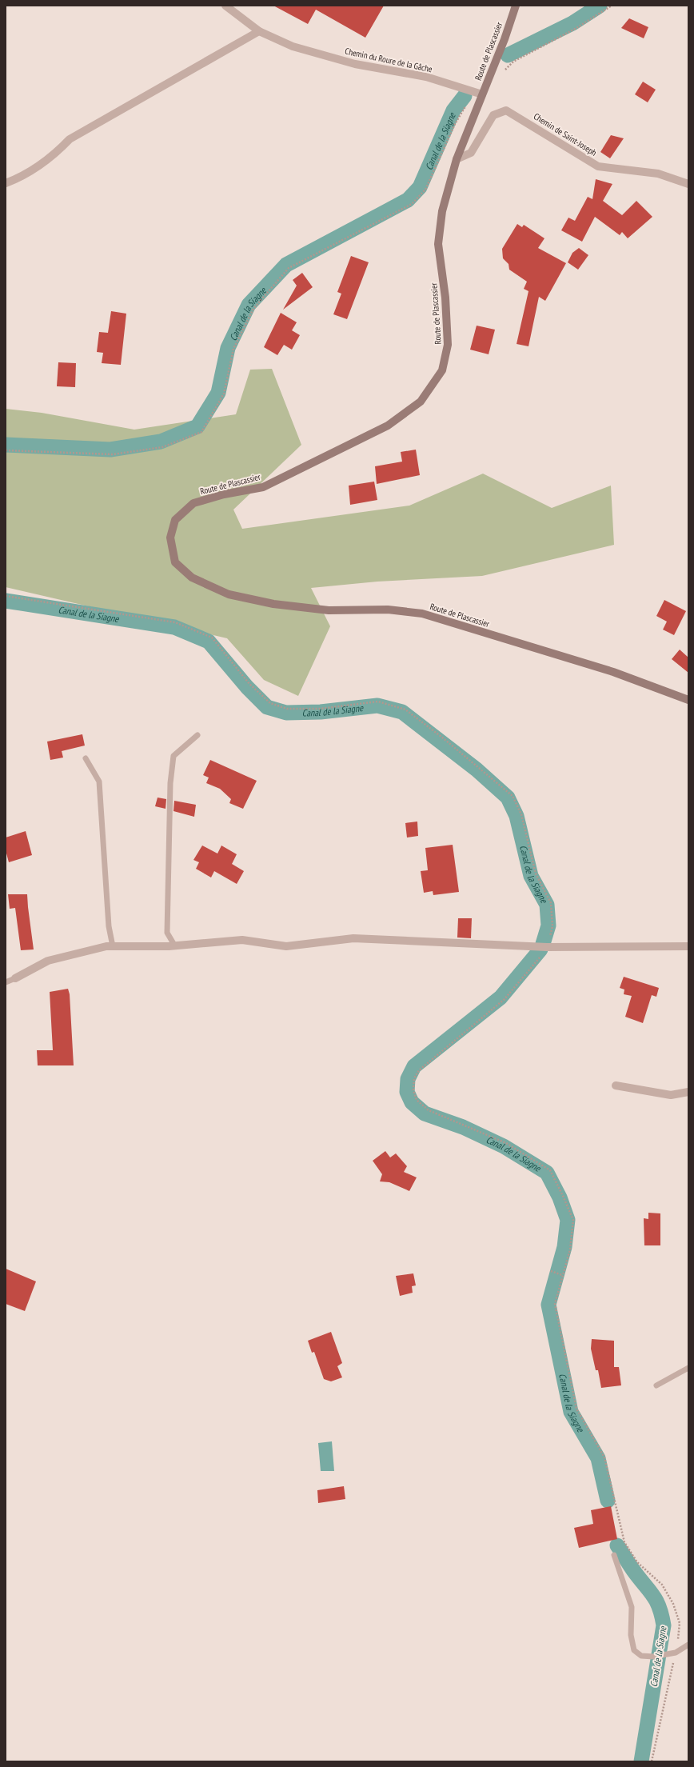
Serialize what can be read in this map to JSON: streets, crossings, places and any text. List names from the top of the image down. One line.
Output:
{"streets":{"street":["Route de Plascassier","Chemin du Roure de la Gâche","Chemin de Saint-Joseph"]},"crossings":[["Route de Plascassier","Chemin du Roure de la Gâche"],["Route de Plascassier","Chemin de Saint-Joseph"]],"water":["Canal de la Siagne"]}
